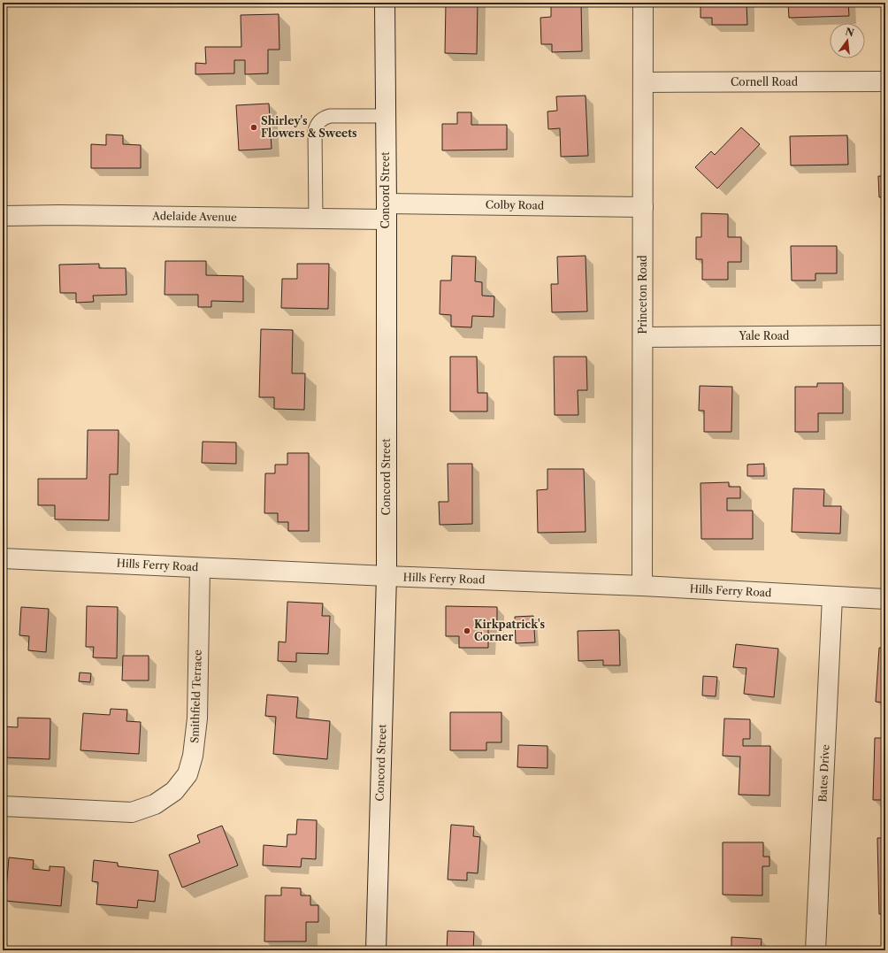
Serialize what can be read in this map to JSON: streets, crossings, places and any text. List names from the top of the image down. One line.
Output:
{"streets":{"street":["Cornell Road","Concord Street","Colby Road","Adelaide Avenue","Princeton Road","Yale Road","Hills Ferry Road","Smithfield Terrace","Bates Drive"]},"crossings":[["Cornell Road","Princeton Road"],["Concord Street","Colby Road"],["Concord Street","Adelaide Avenue"],["Concord Street","Hills Ferry Road"],["Colby Road","Adelaide Avenue"],["Colby Road","Princeton Road"],["Princeton Road","Yale Road"],["Princeton Road","Hills Ferry Road"],["Hills Ferry Road","Smithfield Terrace"],["Hills Ferry Road","Bates Drive"]],"places":["Shirley's Flowers & Sweets","Kirkpatrick's Corner"],"north":"top"}
